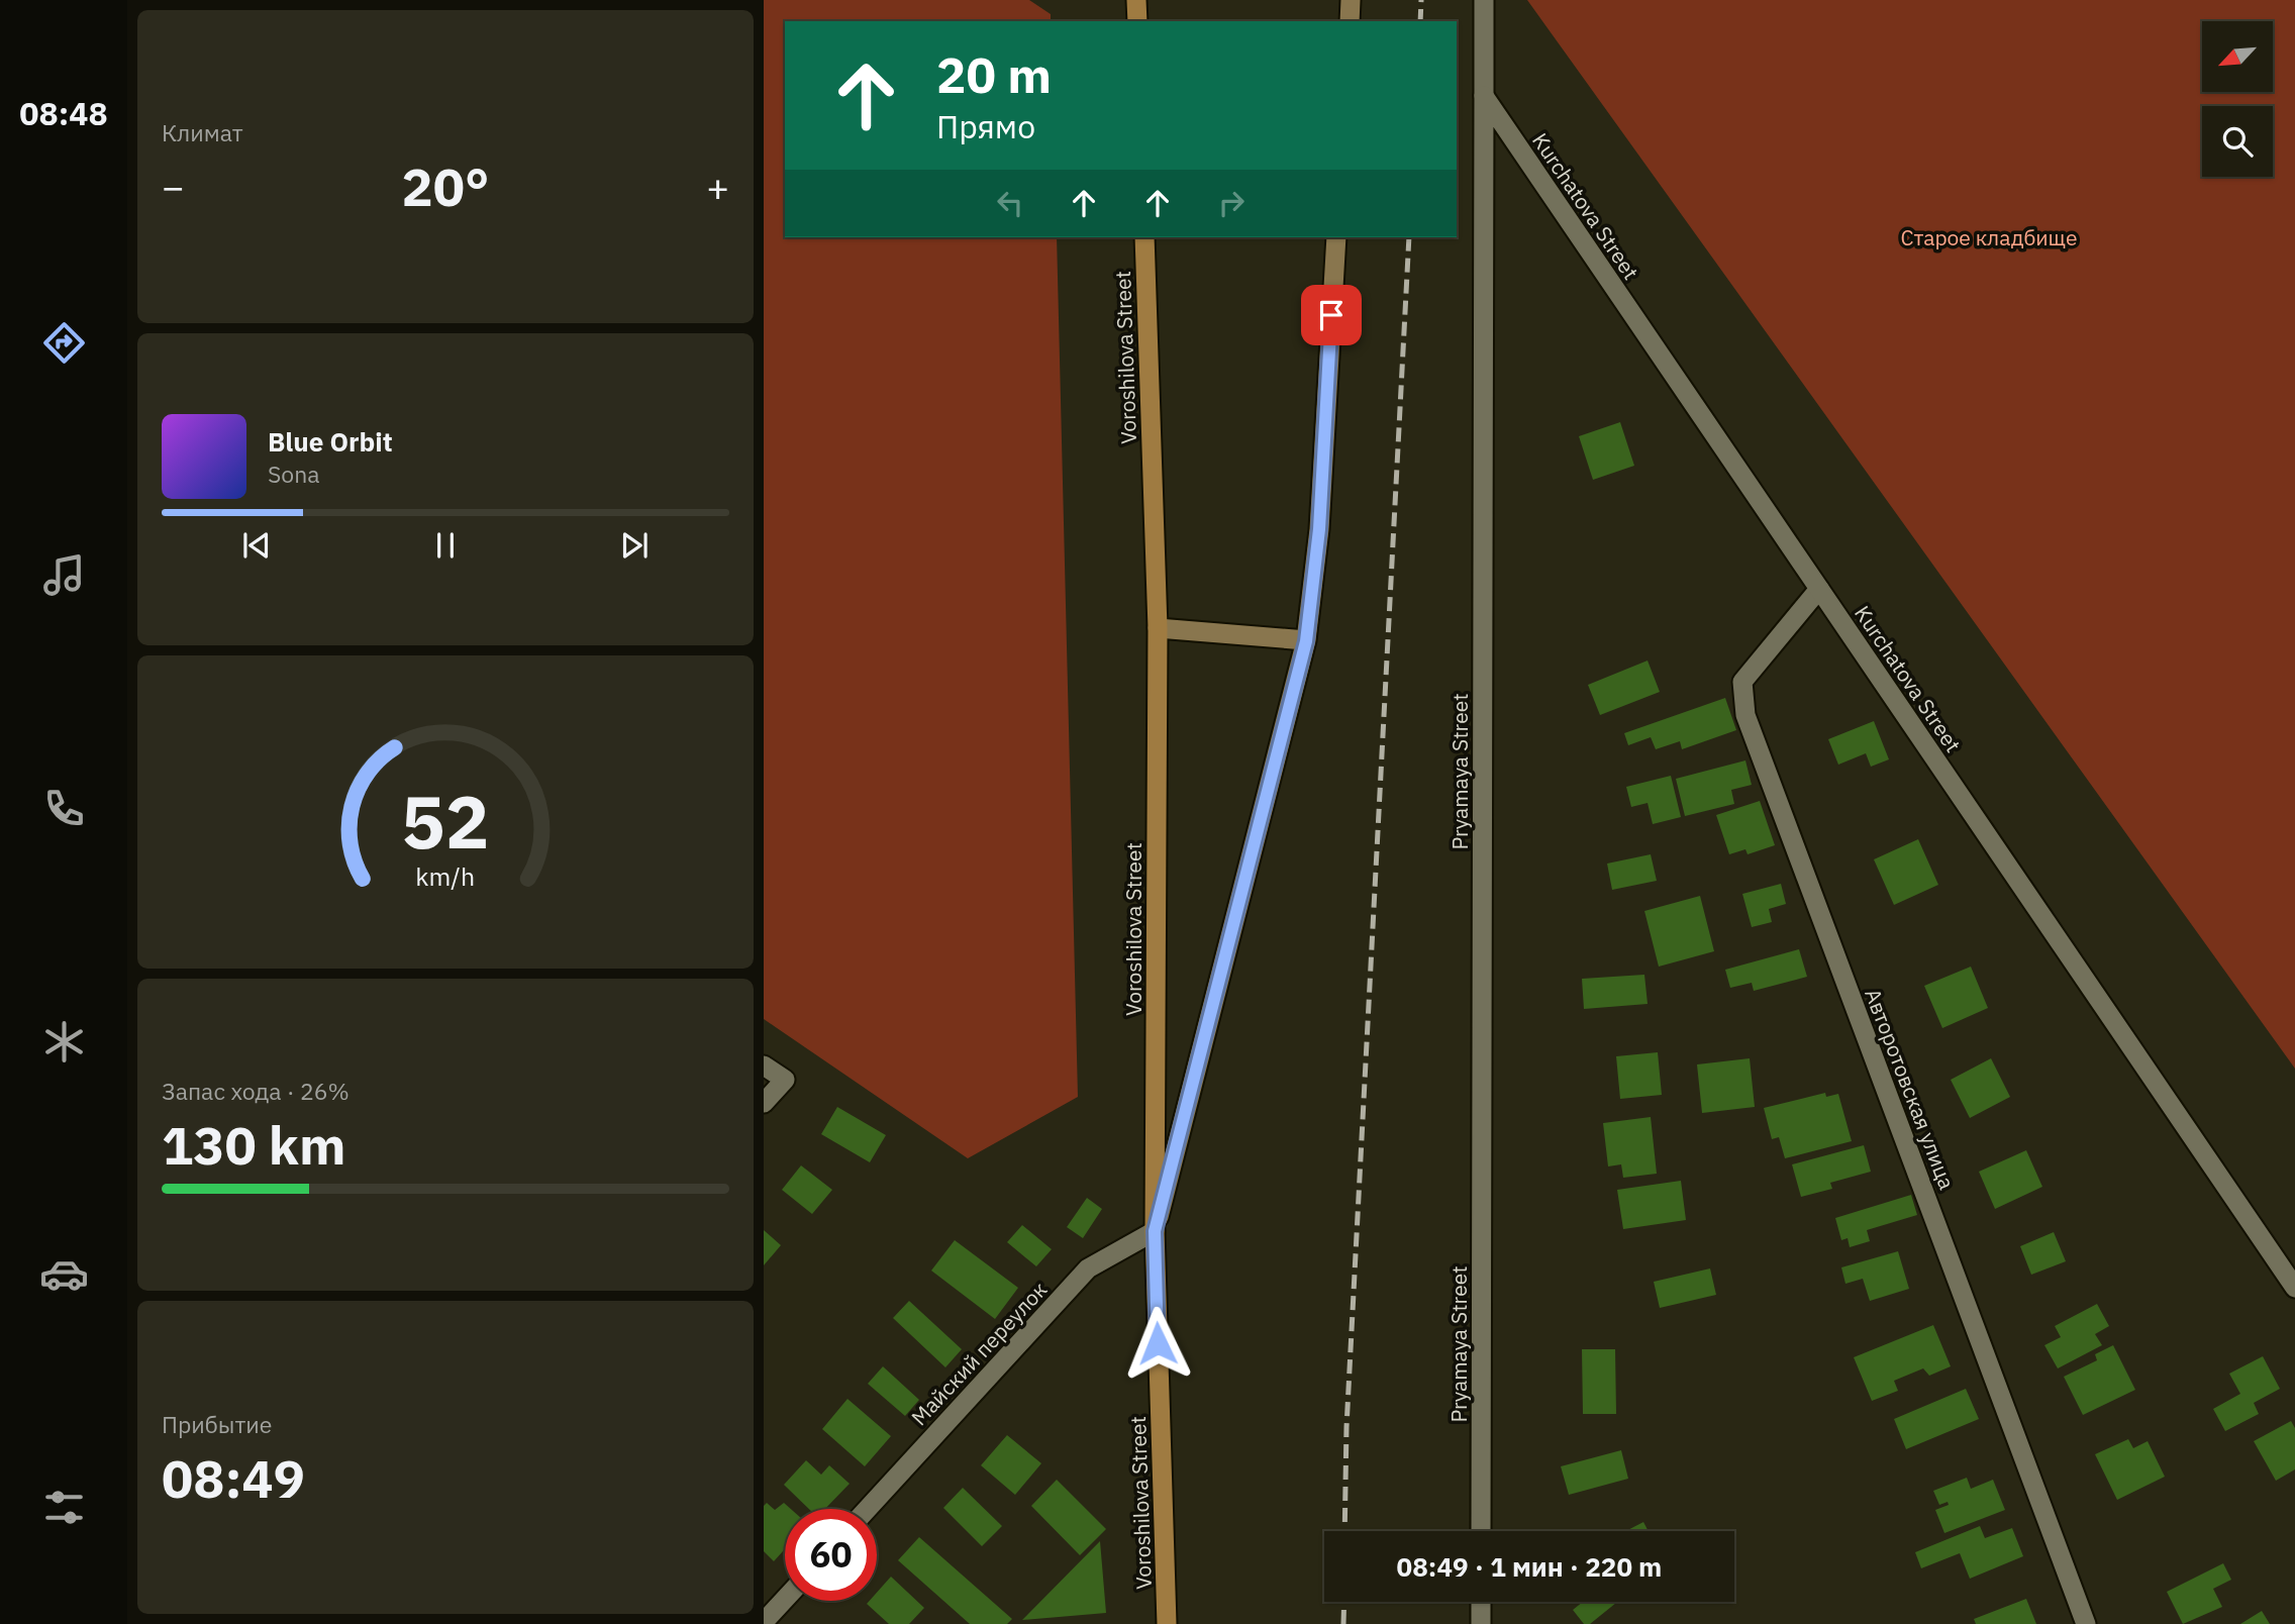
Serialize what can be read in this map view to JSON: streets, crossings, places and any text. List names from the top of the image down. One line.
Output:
{"streets":{"main road":["Voroshilova Street"],"street":["Kurchatova Street","Pryamaya Street","Авторотовская улица","Майский переулок"]},"crossings":[["Kurchatova Street","Pryamaya Street"],["Kurchatova Street","Авторотовская улица"],["Voroshilova Street","Майский переулок"]],"parks":["Старое кладбище"],"north":"bottom left","page":{"tabs":"08:48","tile":["Климат",["Запас хода · 26%","130 km"],["Прибытие","08:49"]],"turn":["20 m","Прямо"],"heat":["−","20°","+"],"song":["Blue Orbit","Sona"],"limit":"60","trip":"08:49 · 1 мин · 220 m","gauge":["52","km/h"]}}
